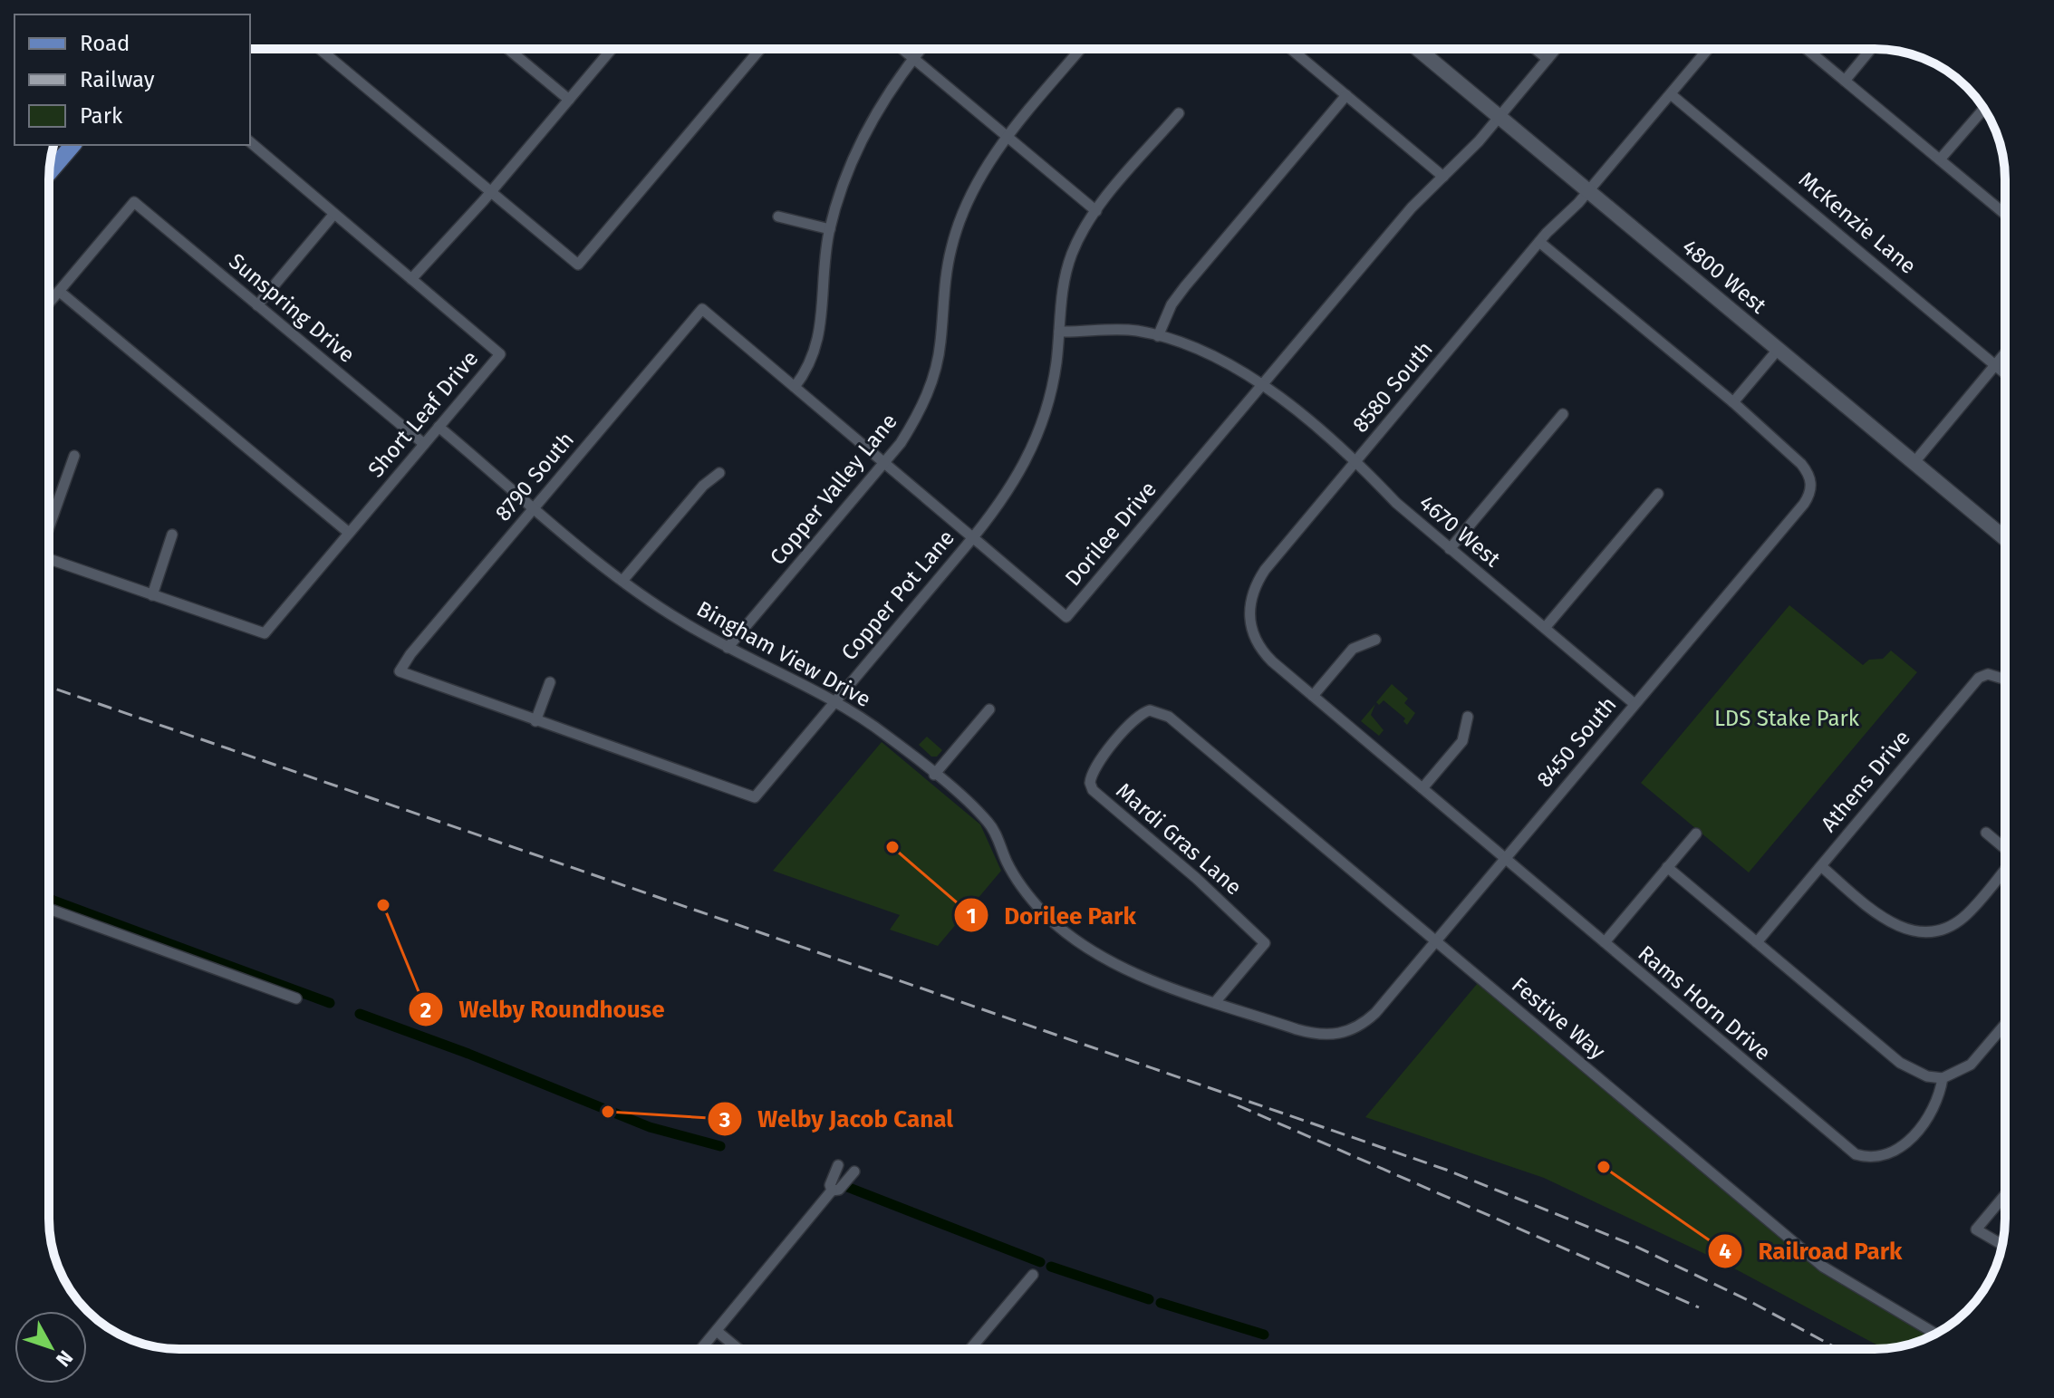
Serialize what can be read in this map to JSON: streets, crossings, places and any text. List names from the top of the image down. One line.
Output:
{"streets":{"street":["McKenzie Lane","4800 West","Sunspring Drive","8580 South","Short Leaf Drive","8790 South","Copper Valley Lane","4670 West","Dorilee Drive","Copper Pot Lane","Bingham View Drive","8450 South","Athens Drive","Mardi Gras Lane","Rams Horn Drive","Festive Way"]},"crossings":[["McKenzie Lane","8580 South"],["4800 West","8580 South"],["4800 West","Dorilee Drive"],["Sunspring Drive","Short Leaf Drive"],["8580 South","4670 West"],["8580 South","Rams Horn Drive"],["Short Leaf Drive","Bingham View Drive"],["8790 South","Dorilee Drive"],["8790 South","Copper Pot Lane"],["8790 South","Bingham View Drive"],["Copper Valley Lane","Dorilee Drive"],["Copper Valley Lane","Bingham View Drive"],["4670 West","Dorilee Drive"],["4670 West","Copper Pot Lane"],["4670 West","8450 South"],["Dorilee Drive","Copper Pot Lane"],["Copper Pot Lane","Bingham View Drive"],["Bingham View Drive","8450 South"],["Bingham View Drive","Mardi Gras Lane"],["8450 South","Rams Horn Drive"],["8450 South","Festive Way"],["Mardi Gras Lane","Festive Way"]],"parks":["LDS Stake Park"],"places":["Dorilee Park","Welby Roundhouse","Welby Jacob Canal","Railroad Park"],"legend":["Road","Railway","Park"],"north":"bottom right"}
